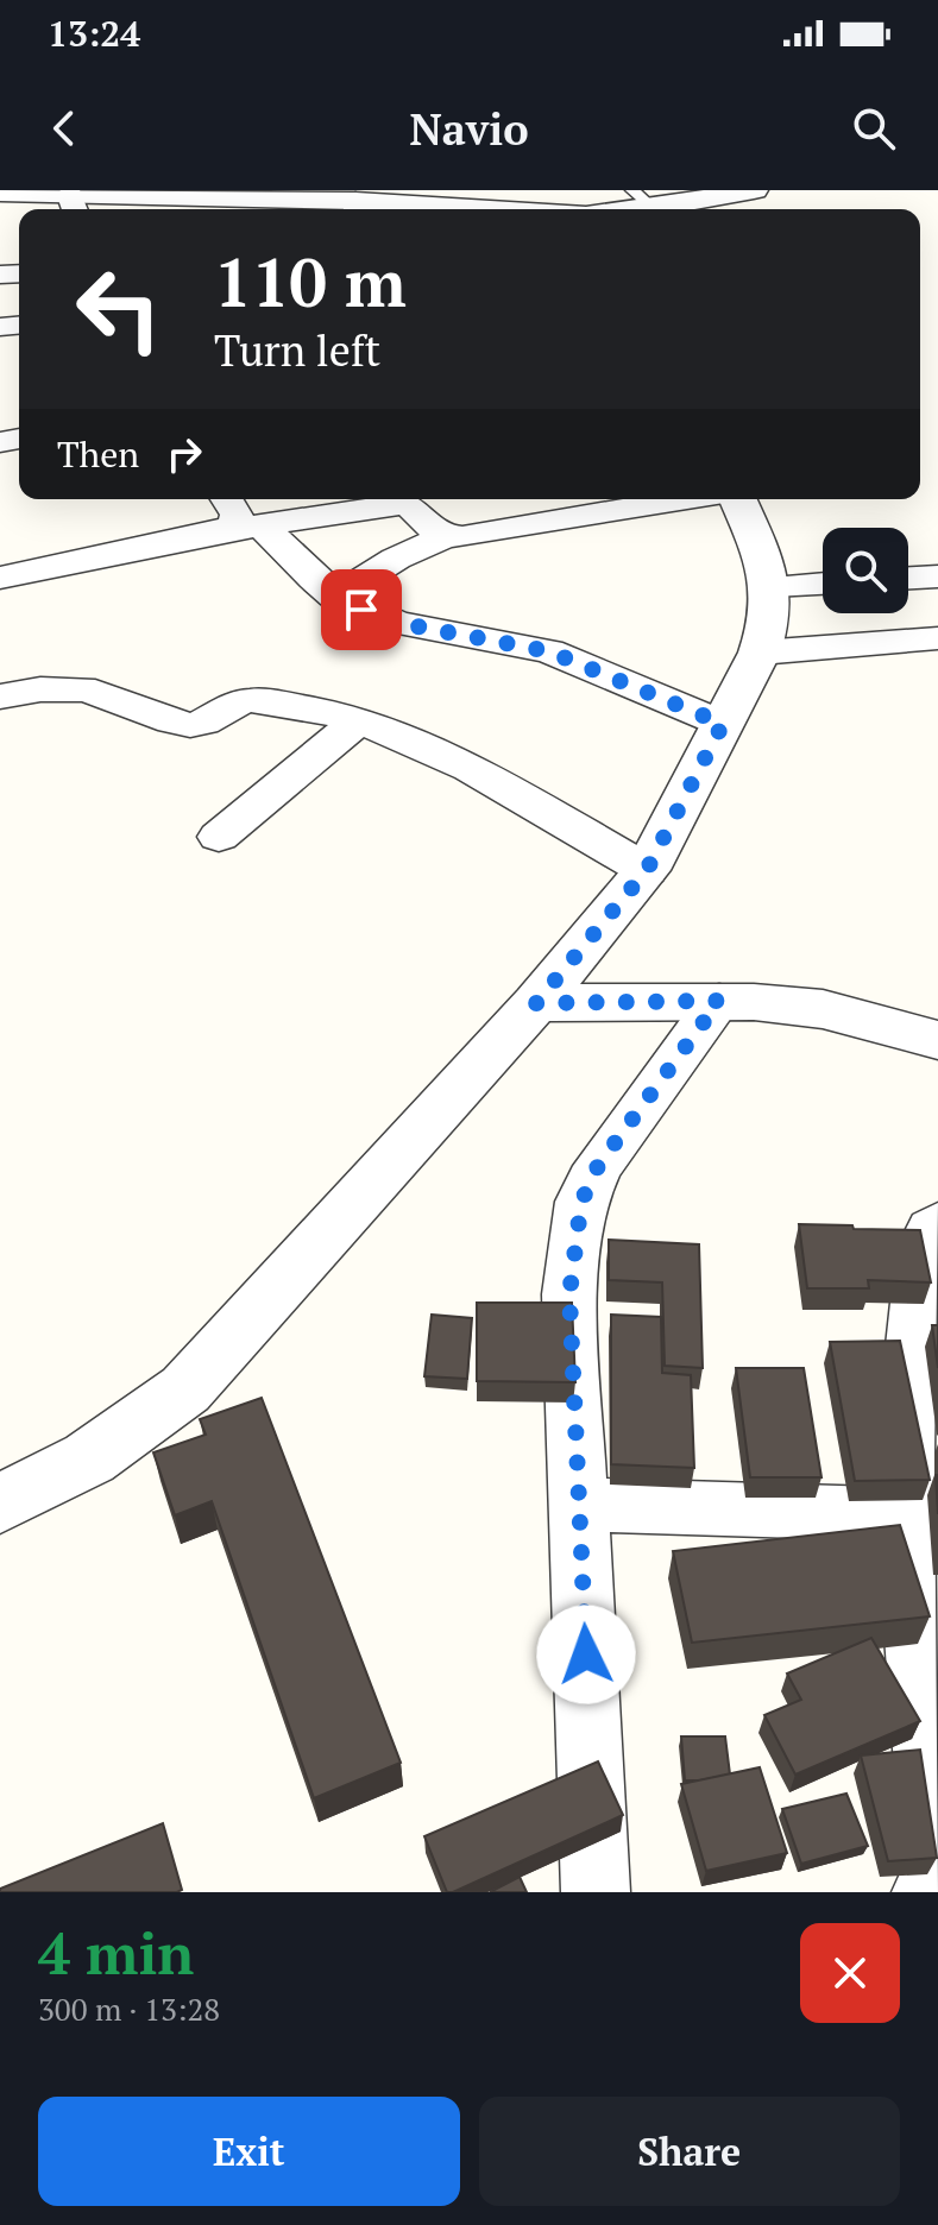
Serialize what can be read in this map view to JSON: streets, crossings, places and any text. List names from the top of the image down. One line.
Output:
{"page":{"status":"13:24","header":"Navio","turn":["110 m","Turn left"],"then":"Then","heading":["4 min","300 m · 13:28"],"buttons":["Exit","Share"]}}
